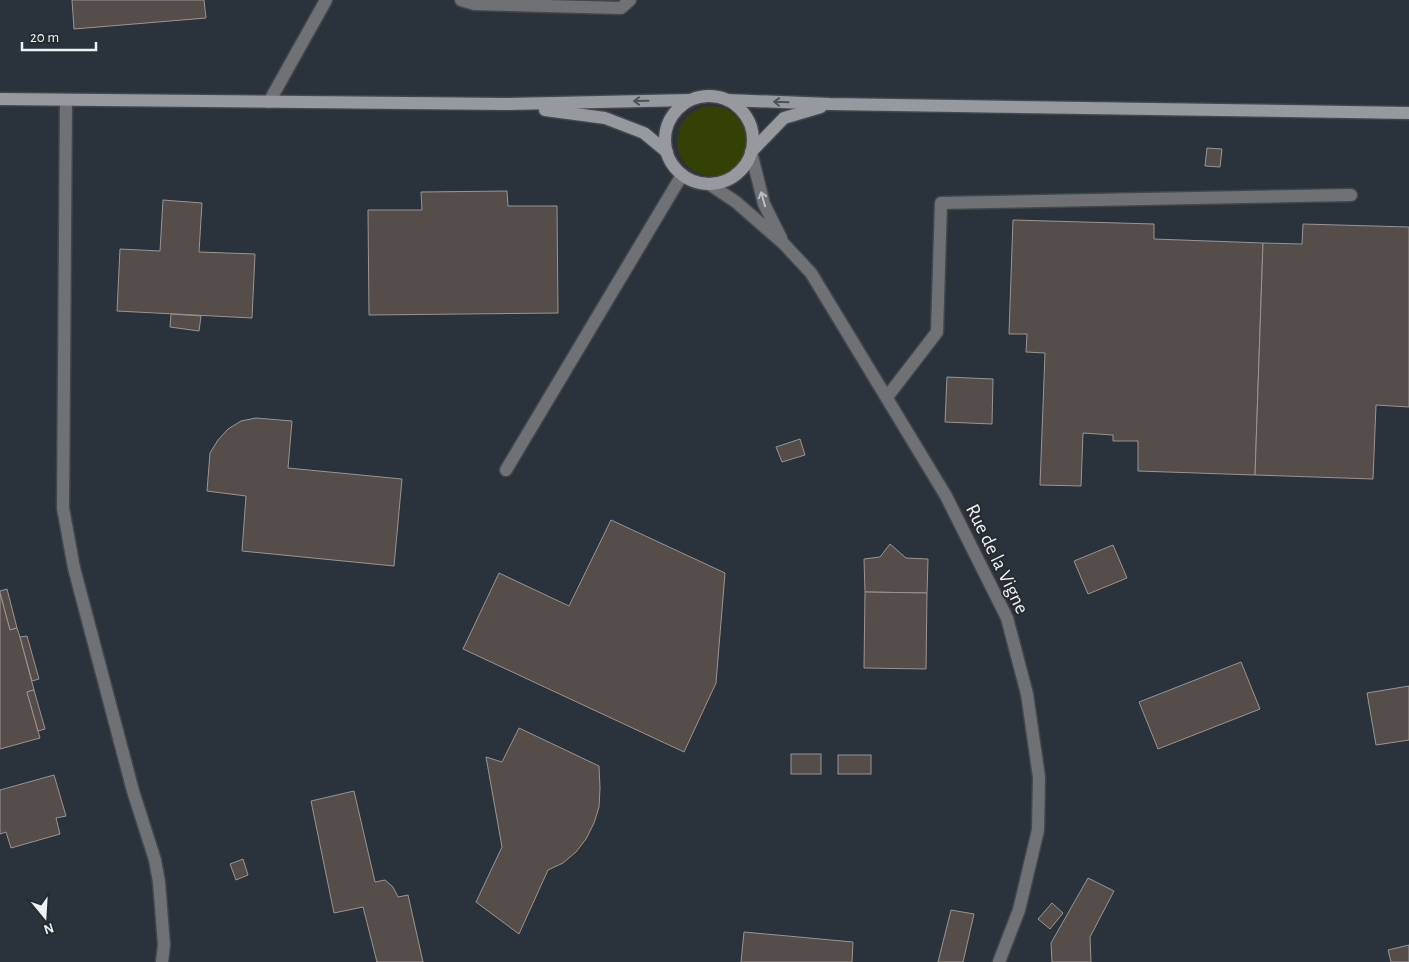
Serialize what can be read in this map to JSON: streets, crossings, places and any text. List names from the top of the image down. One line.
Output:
{"streets":{"street":["Rue de la Vigne"]},"scale_bar":"20 m","north":"bottom"}
